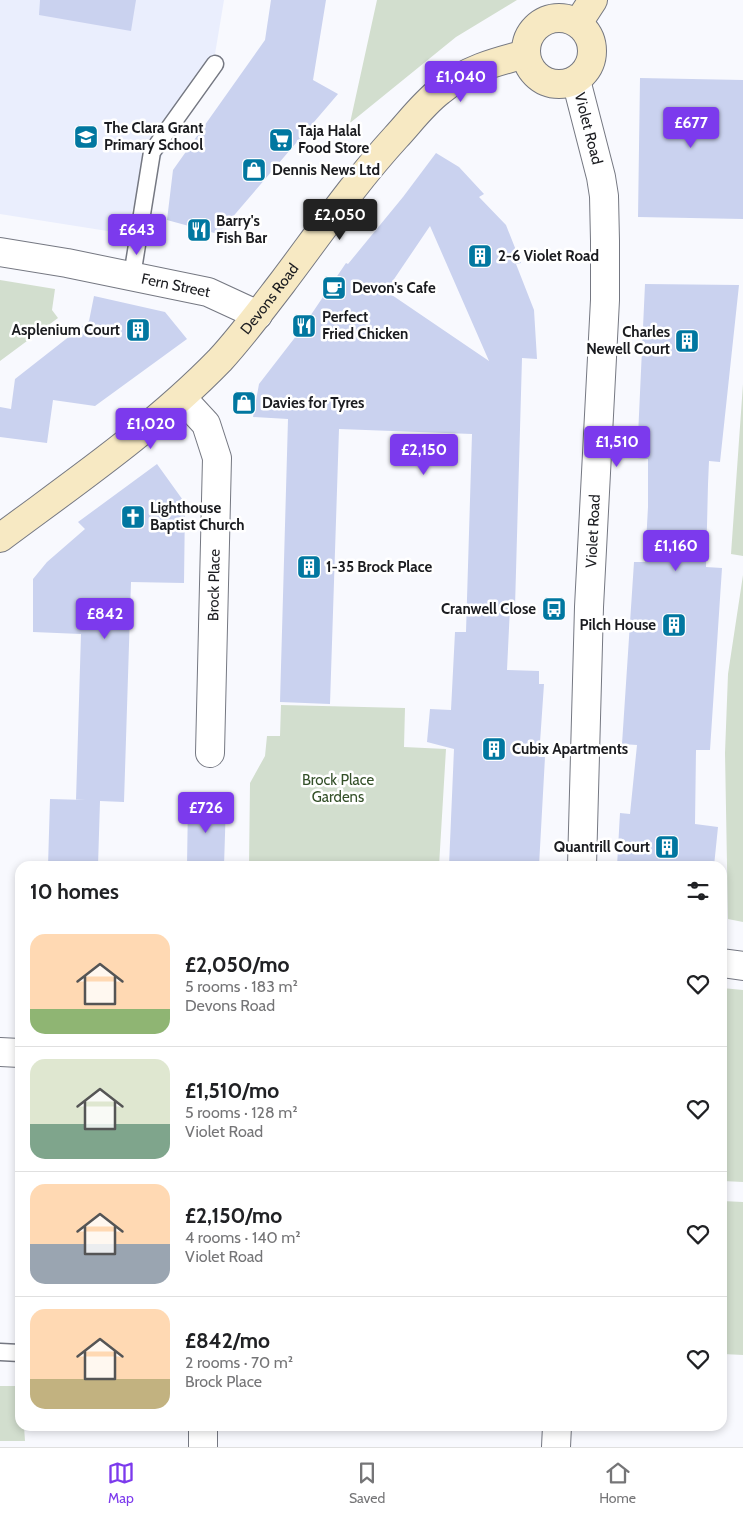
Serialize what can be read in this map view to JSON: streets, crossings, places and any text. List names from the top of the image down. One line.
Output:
{"streets":{"main road":["Devons Road"],"street":["Violet Road","Fern Street","Brock Place"]},"crossings":[["Violet Road","Devons Road"],["Fern Street","Devons Road"],["Devons Road","Brock Place"]],"parks":["Brock Place Gardens"],"places":{"school or university":["The Clara Grant Primary School"],"supermarket":["Taja Halal Food Store"],"shop":["Dennis News Ltd","Davies for Tyres"],"restaurant":["Barry's Fish Bar","Perfect Fried Chicken"],"building":["2-6 Violet Road","Asplenium Court","Charles Newell Court","1-35 Brock Place","Pilch House","Cubix Apartments","Quantrill Court"],"cafe":["Devon's Cafe"],"church":["Lighthouse Baptist Church"],"bus stop":["Cranwell Close"]},"page":{"price":["£1,040","£677","£2,050","£643","£1,020","£1,510","£2,150","£1,160","£842","£726"],"heading":"10 homes","list":[{"name":"£2,050/mo","note":"5 rooms · 183 m² · Devons Road"},{"name":"£1,510/mo","note":"5 rooms · 128 m² · Violet Road"},{"name":"£2,150/mo","note":"4 rooms · 140 m² · Violet Road"},{"name":"£842/mo","note":"2 rooms · 70 m² · Brock Place"}],"tabs":["Map","Saved","Home"]}}
